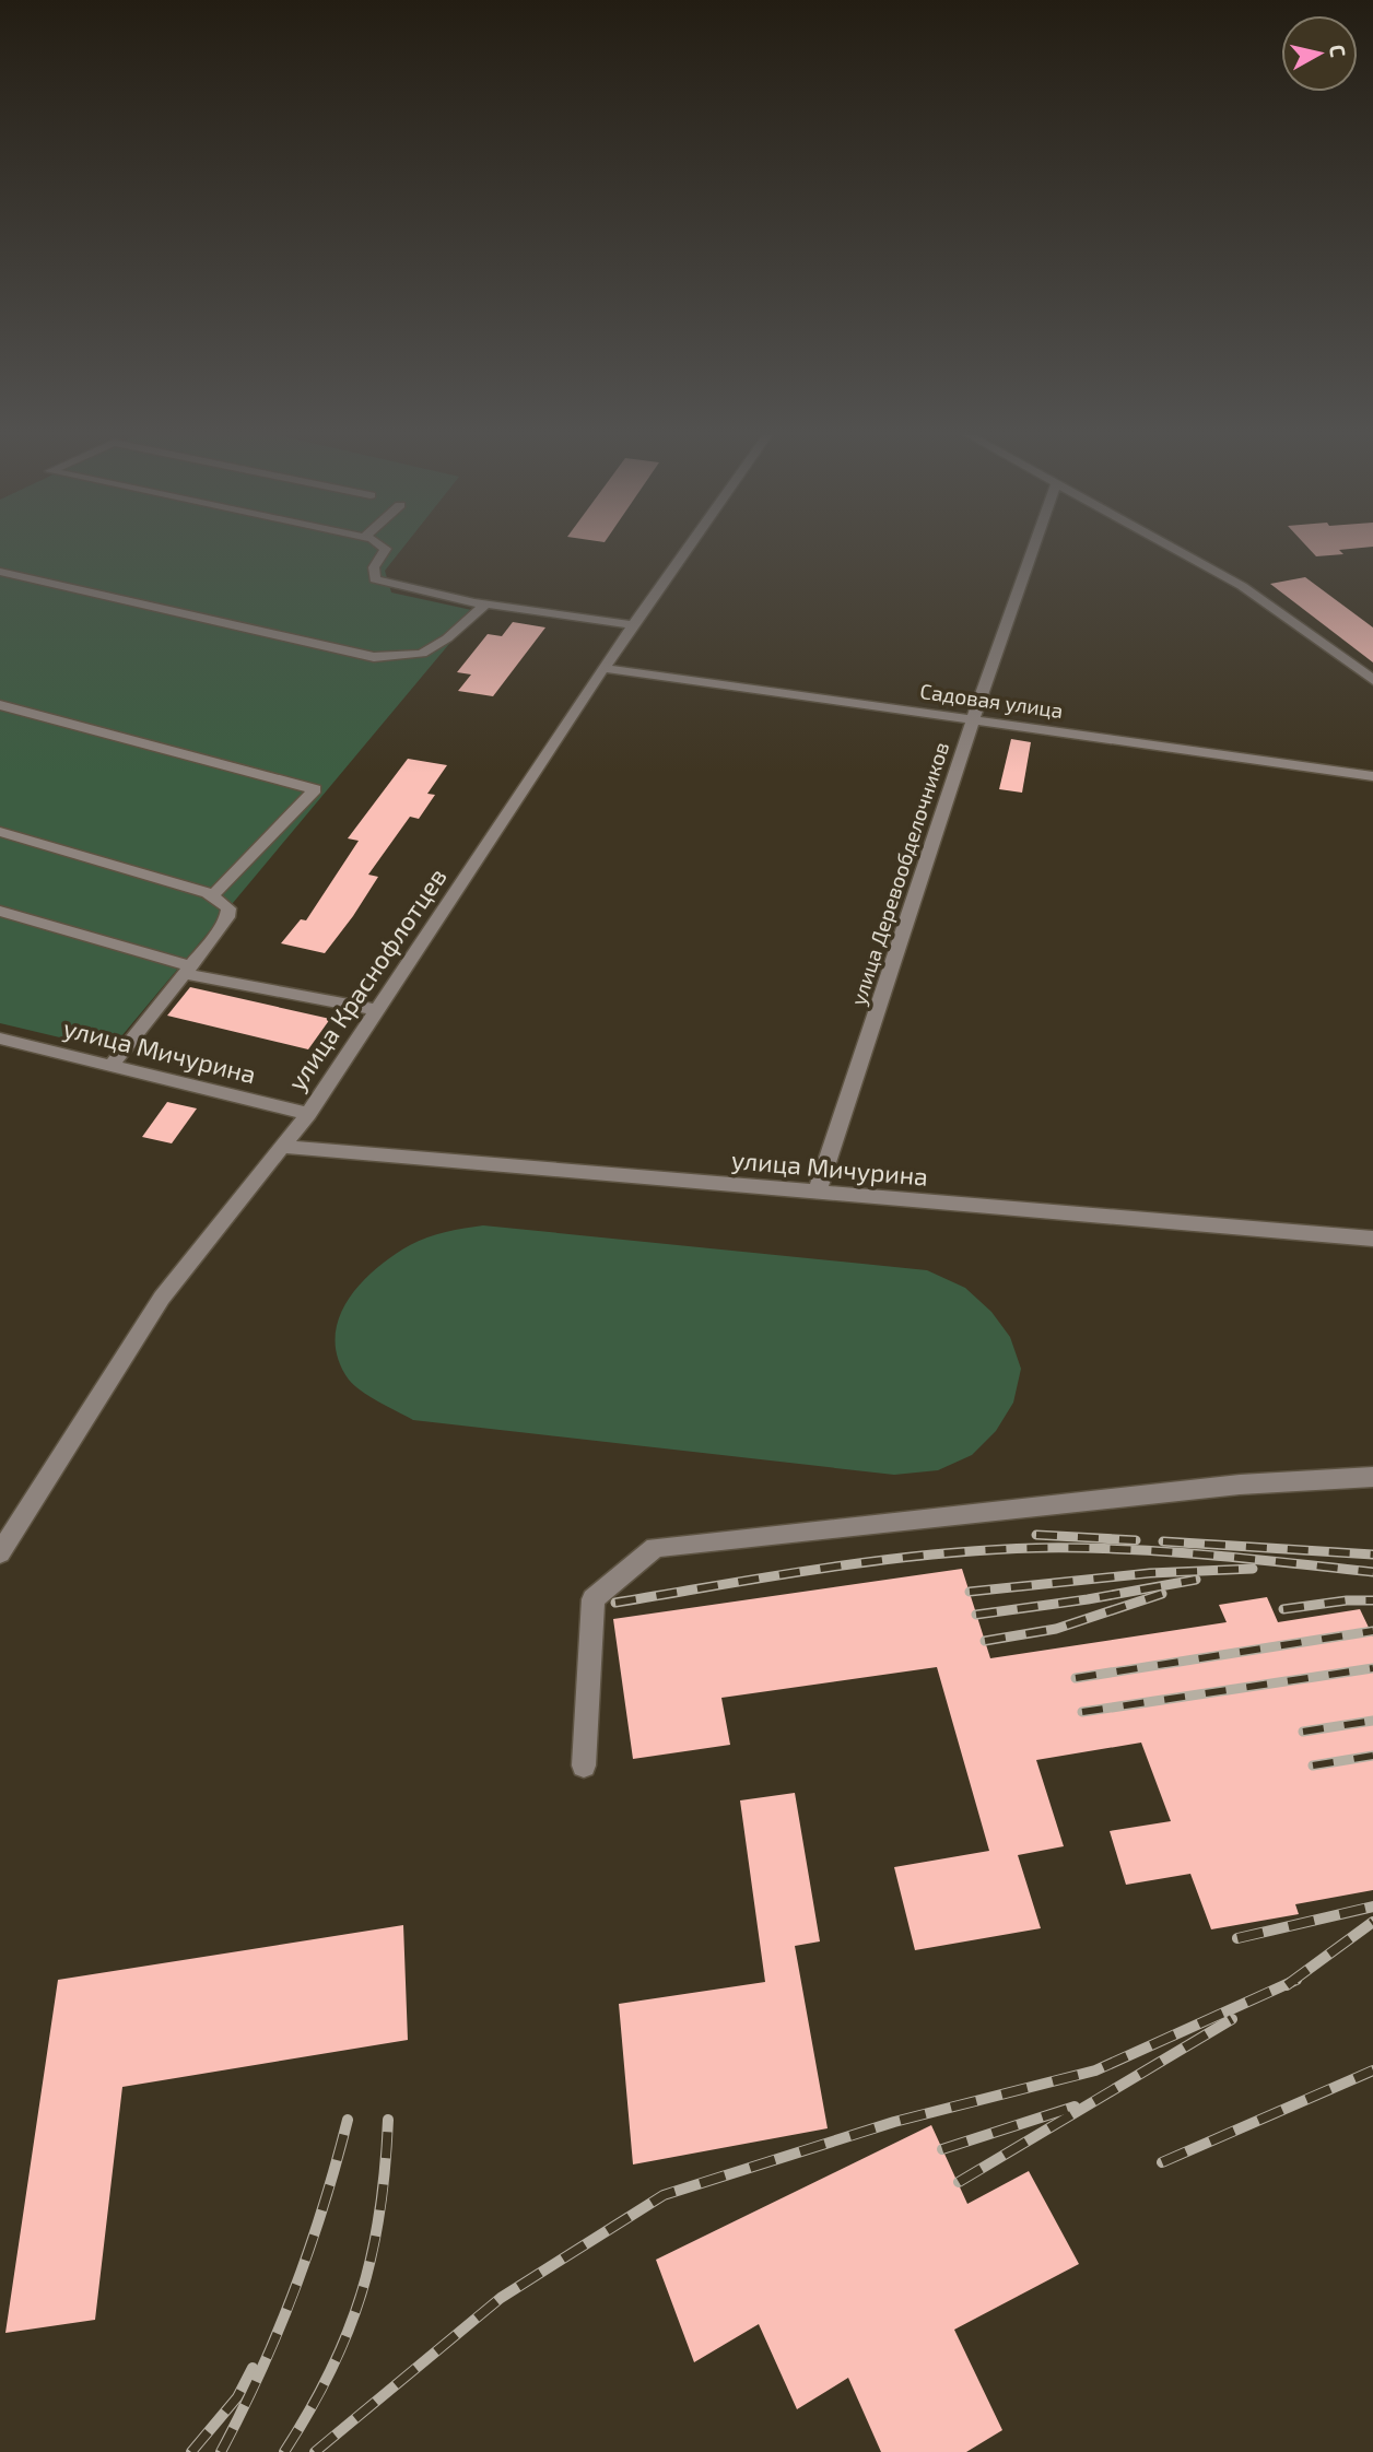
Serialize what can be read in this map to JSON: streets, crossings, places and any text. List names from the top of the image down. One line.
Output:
{"streets":{"street":["Садовая улица","улица Деревообделочников","улица Краснофлотцев","улица Мичурина"]},"crossings":[["Садовая улица","улица Деревообделочников"],["Садовая улица","улица Краснофлотцев"],["улица Деревообделочников","улица Мичурина"],["улица Краснофлотцев","улица Мичурина"]],"north":"right"}
